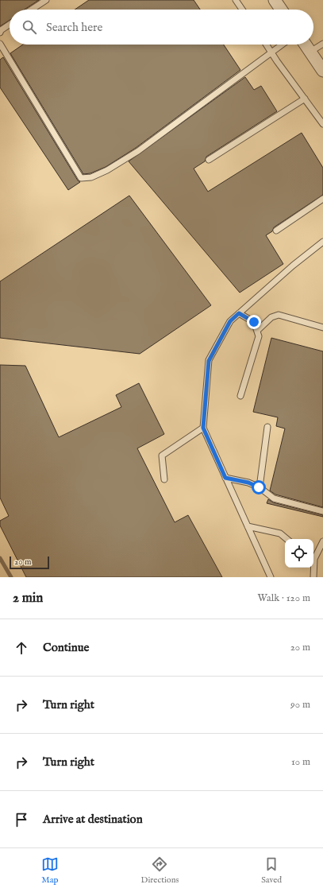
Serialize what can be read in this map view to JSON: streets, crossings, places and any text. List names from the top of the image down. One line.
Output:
{"scale_bar":"20 m","page":{"search":"Search here","scale":"20 m","heading":["2 min","Walk · 120 m"],"list":[["Continue","20 m"],["Turn right","90 m"],["Turn right","10 m"],"Arrive at destination"],"nav":["Map","Directions","Saved"]}}
